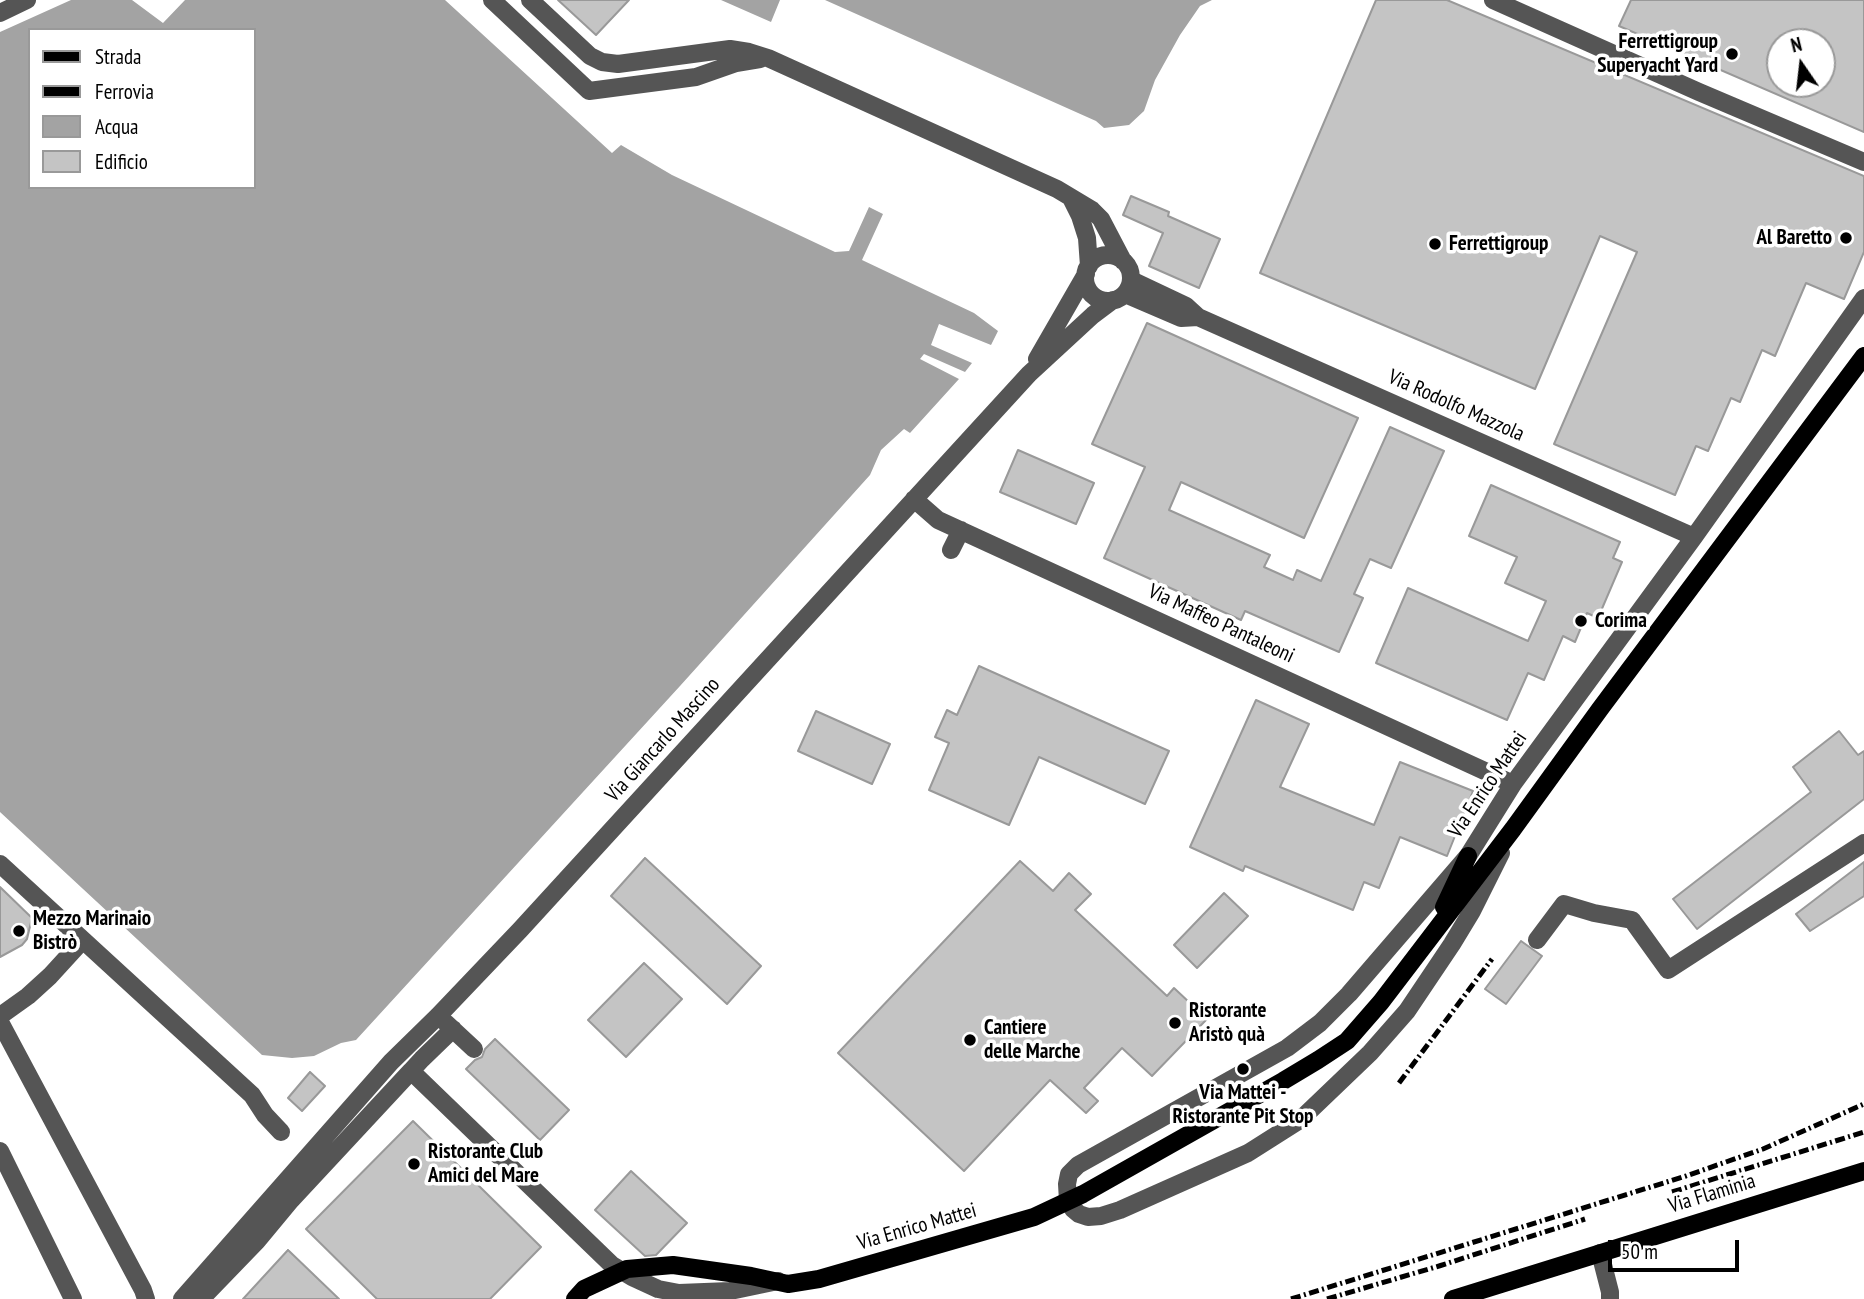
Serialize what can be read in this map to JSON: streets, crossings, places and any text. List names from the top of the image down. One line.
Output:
{"streets":{"main road":["Via Enrico Mattei","Via Flaminia"],"street":["Via Rodolfo Mazzola","Via Maffeo Pantaleoni","Via Giancarlo Mascino"]},"crossings":[["Via Rodolfo Mazzola","Via Giancarlo Mascino"],["Via Rodolfo Mazzola","Via Enrico Mattei"],["Via Maffeo Pantaleoni","Via Giancarlo Mascino"],["Via Maffeo Pantaleoni","Via Enrico Mattei"]],"places":["Ferrettigroup Superyacht Yard","Al Baretto","Ferrettigroup","Corima","Mezzo Marinaio Bistrò","Ristorante Aristò quà","Cantiere delle Marche","Via Mattei - Ristorante Pit Stop","Ristorante Club Amici del Mare"],"legend":["Strada","Ferrovia","Acqua","Edificio"],"scale_bar":"50 m","north":"top"}
